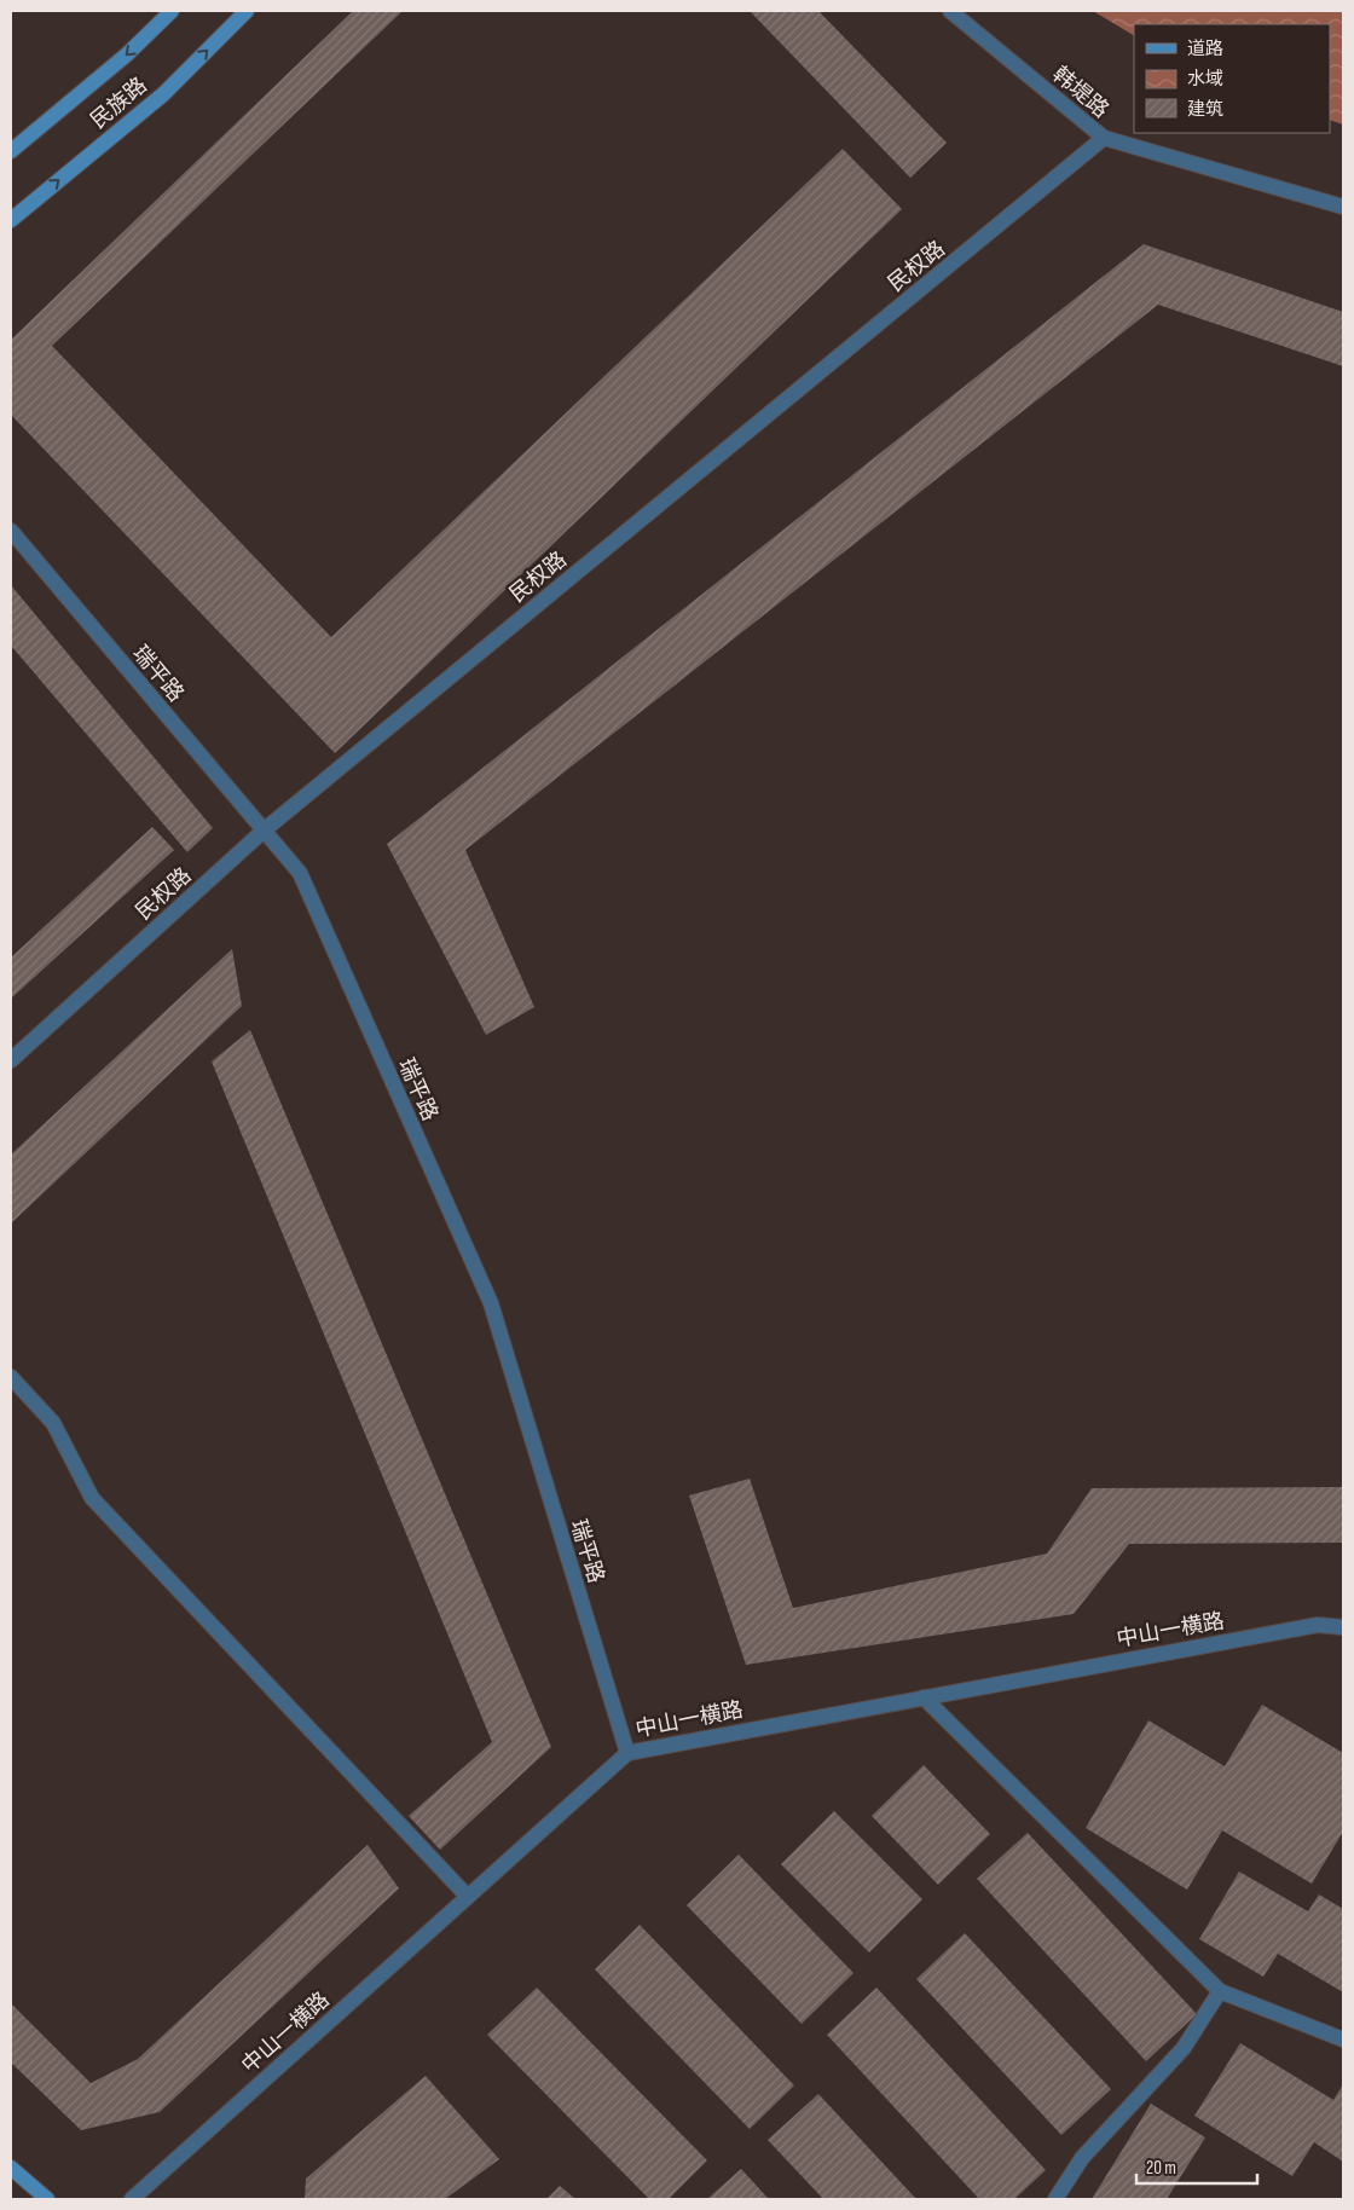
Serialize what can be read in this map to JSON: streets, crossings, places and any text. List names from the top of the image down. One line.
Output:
{"streets":{"main road":["民族路"],"street":["韩堤路","民权路","瑞平路","中山一横路"]},"crossings":[["韩堤路","民权路"],["民权路","瑞平路"],["瑞平路","中山一横路"]],"legend":["道路","水域","建筑"],"scale_bar":"20 m"}
